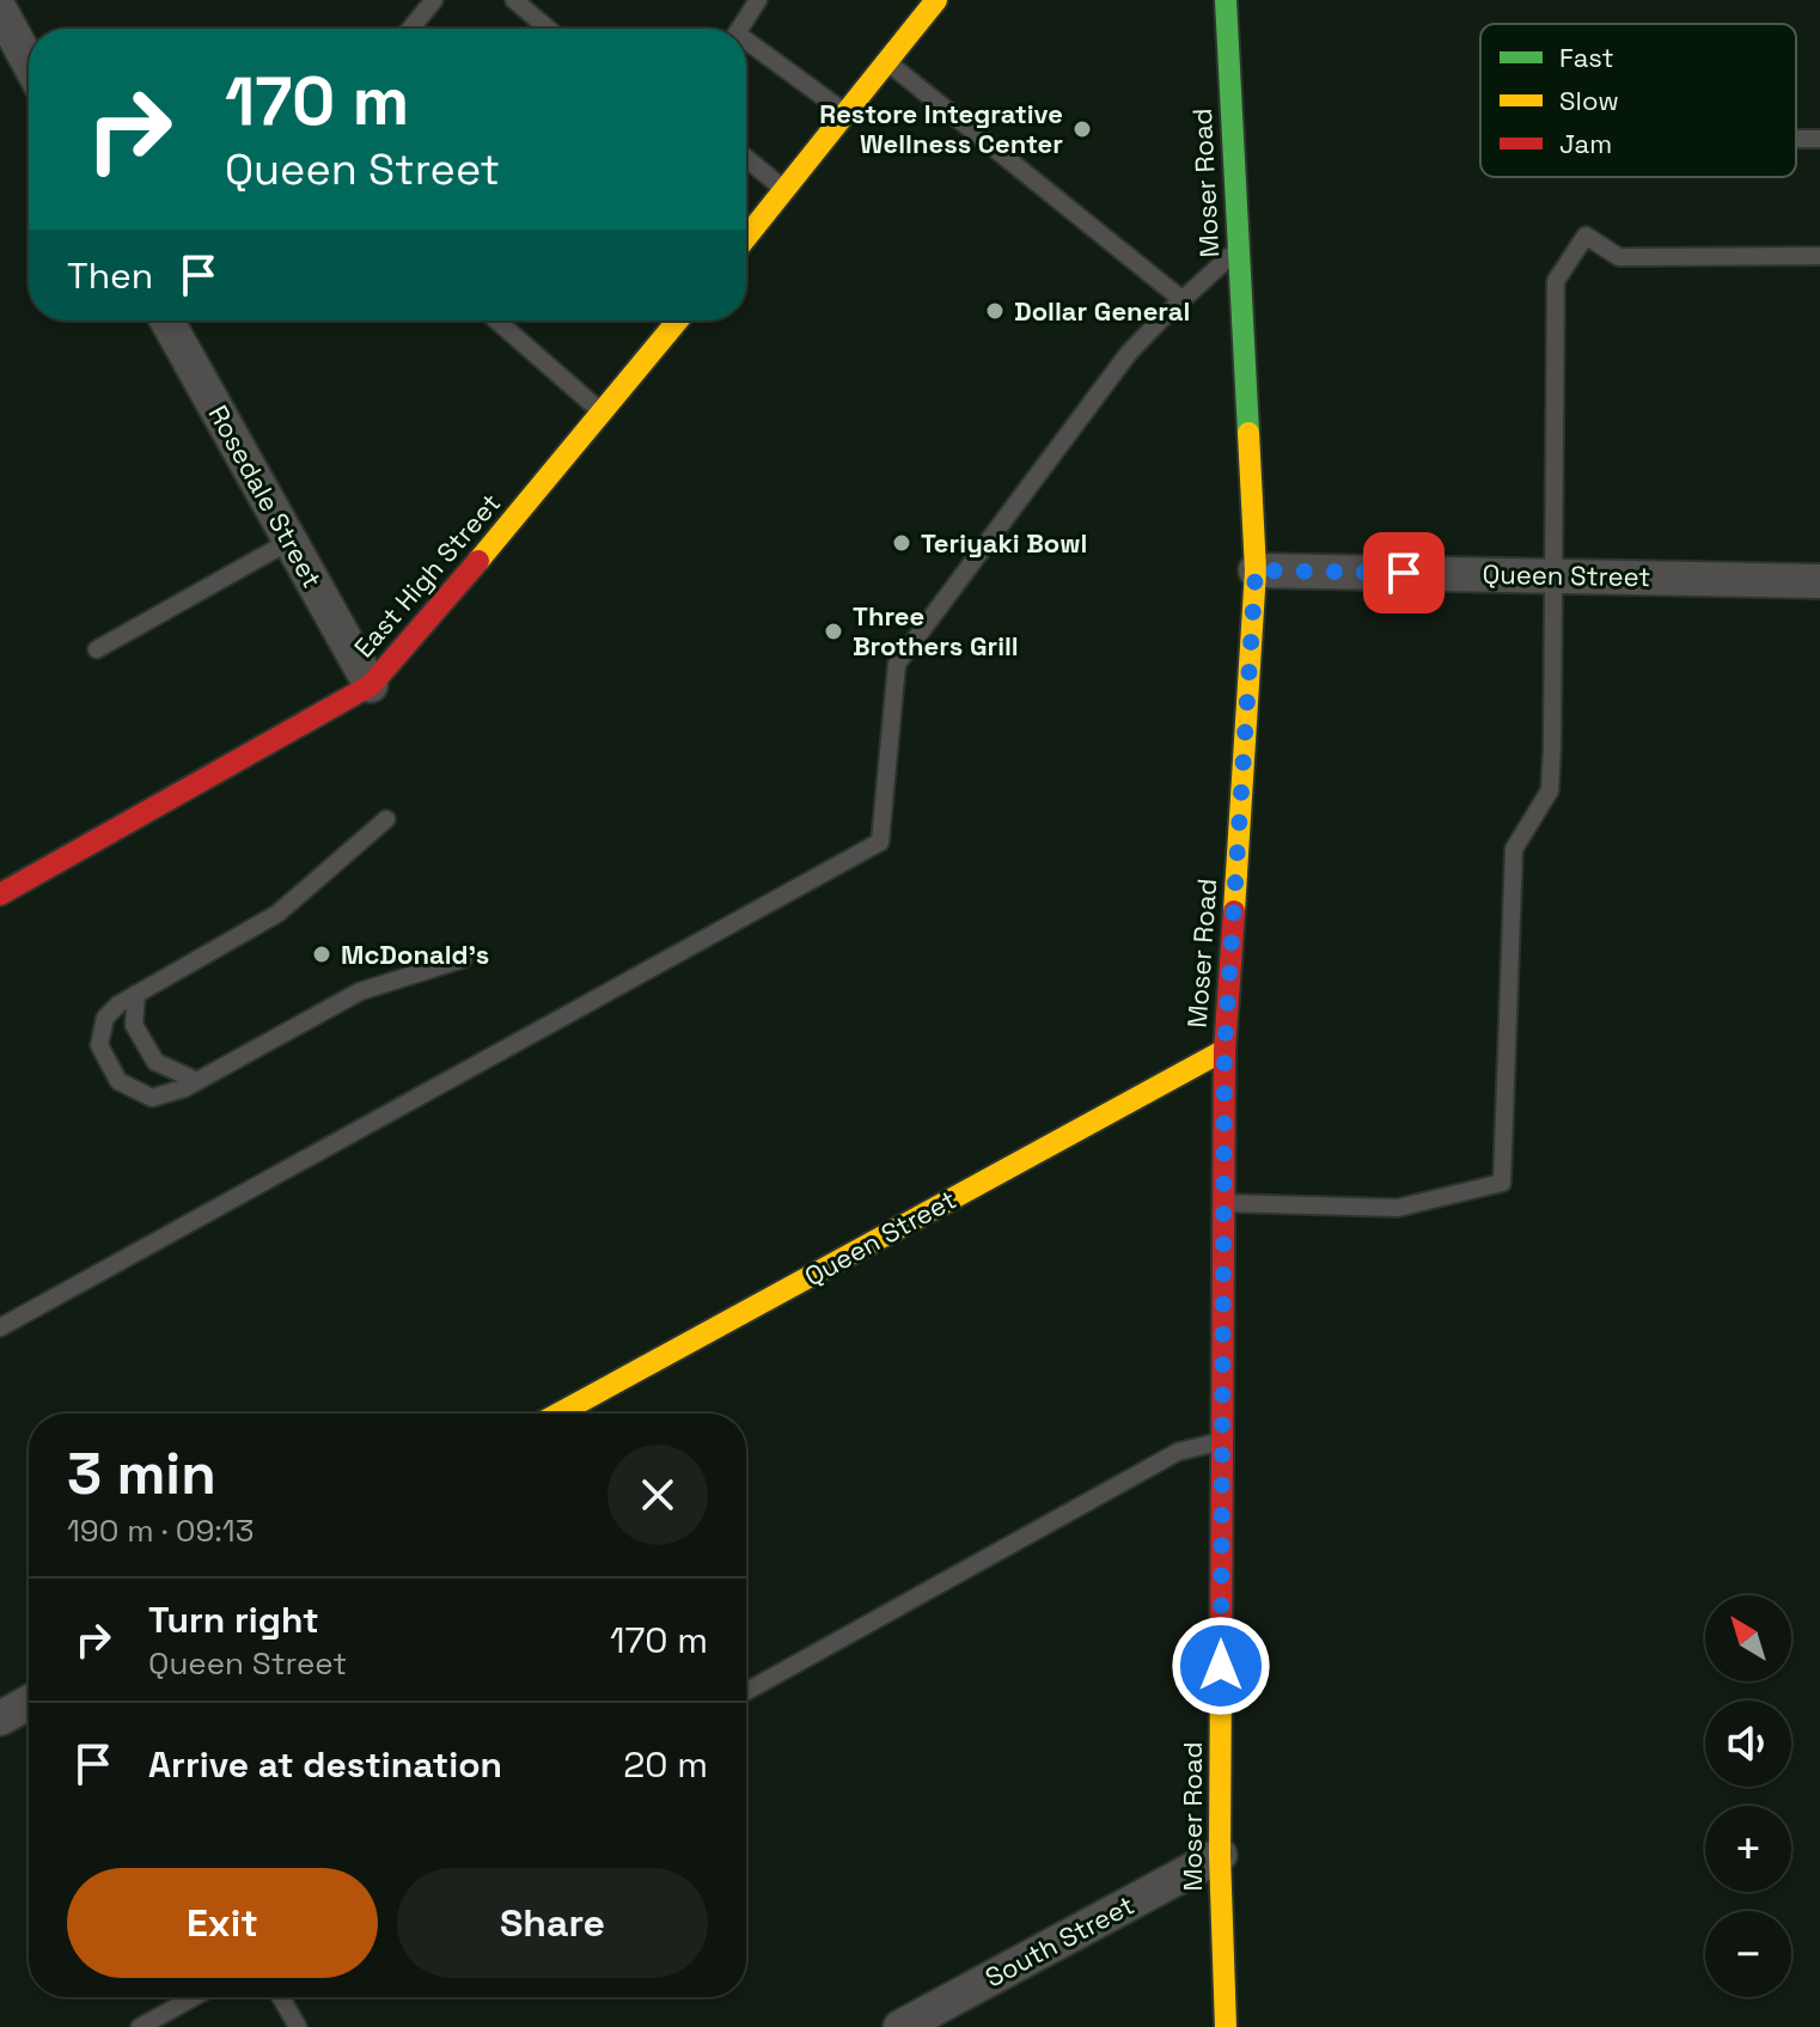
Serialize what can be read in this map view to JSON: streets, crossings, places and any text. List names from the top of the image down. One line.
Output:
{"streets":{"street":["Moser Road","Rosedale Street","East High Street","Queen Street","South Street"]},"crossings":[["Moser Road","Queen Street"],["Moser Road","South Street"],["Rosedale Street","East High Street"]],"places":["Restore Integrative Wellness Center","Dollar General","Teriyaki Bowl","Three Brothers Grill","McDonald's"],"legend":["Fast","Slow","Jam"],"north":"top left","page":{"turn":["170 m","Queen Street"],"then":"Then","heading":["3 min","190 m · 09:13"],"list":[{"name":"Turn right","note":"Queen Street","value":"170 m"},{"name":"Arrive at destination","value":"20 m"}],"map_buttons":["+","−"],"buttons":["Exit","Share"]}}
